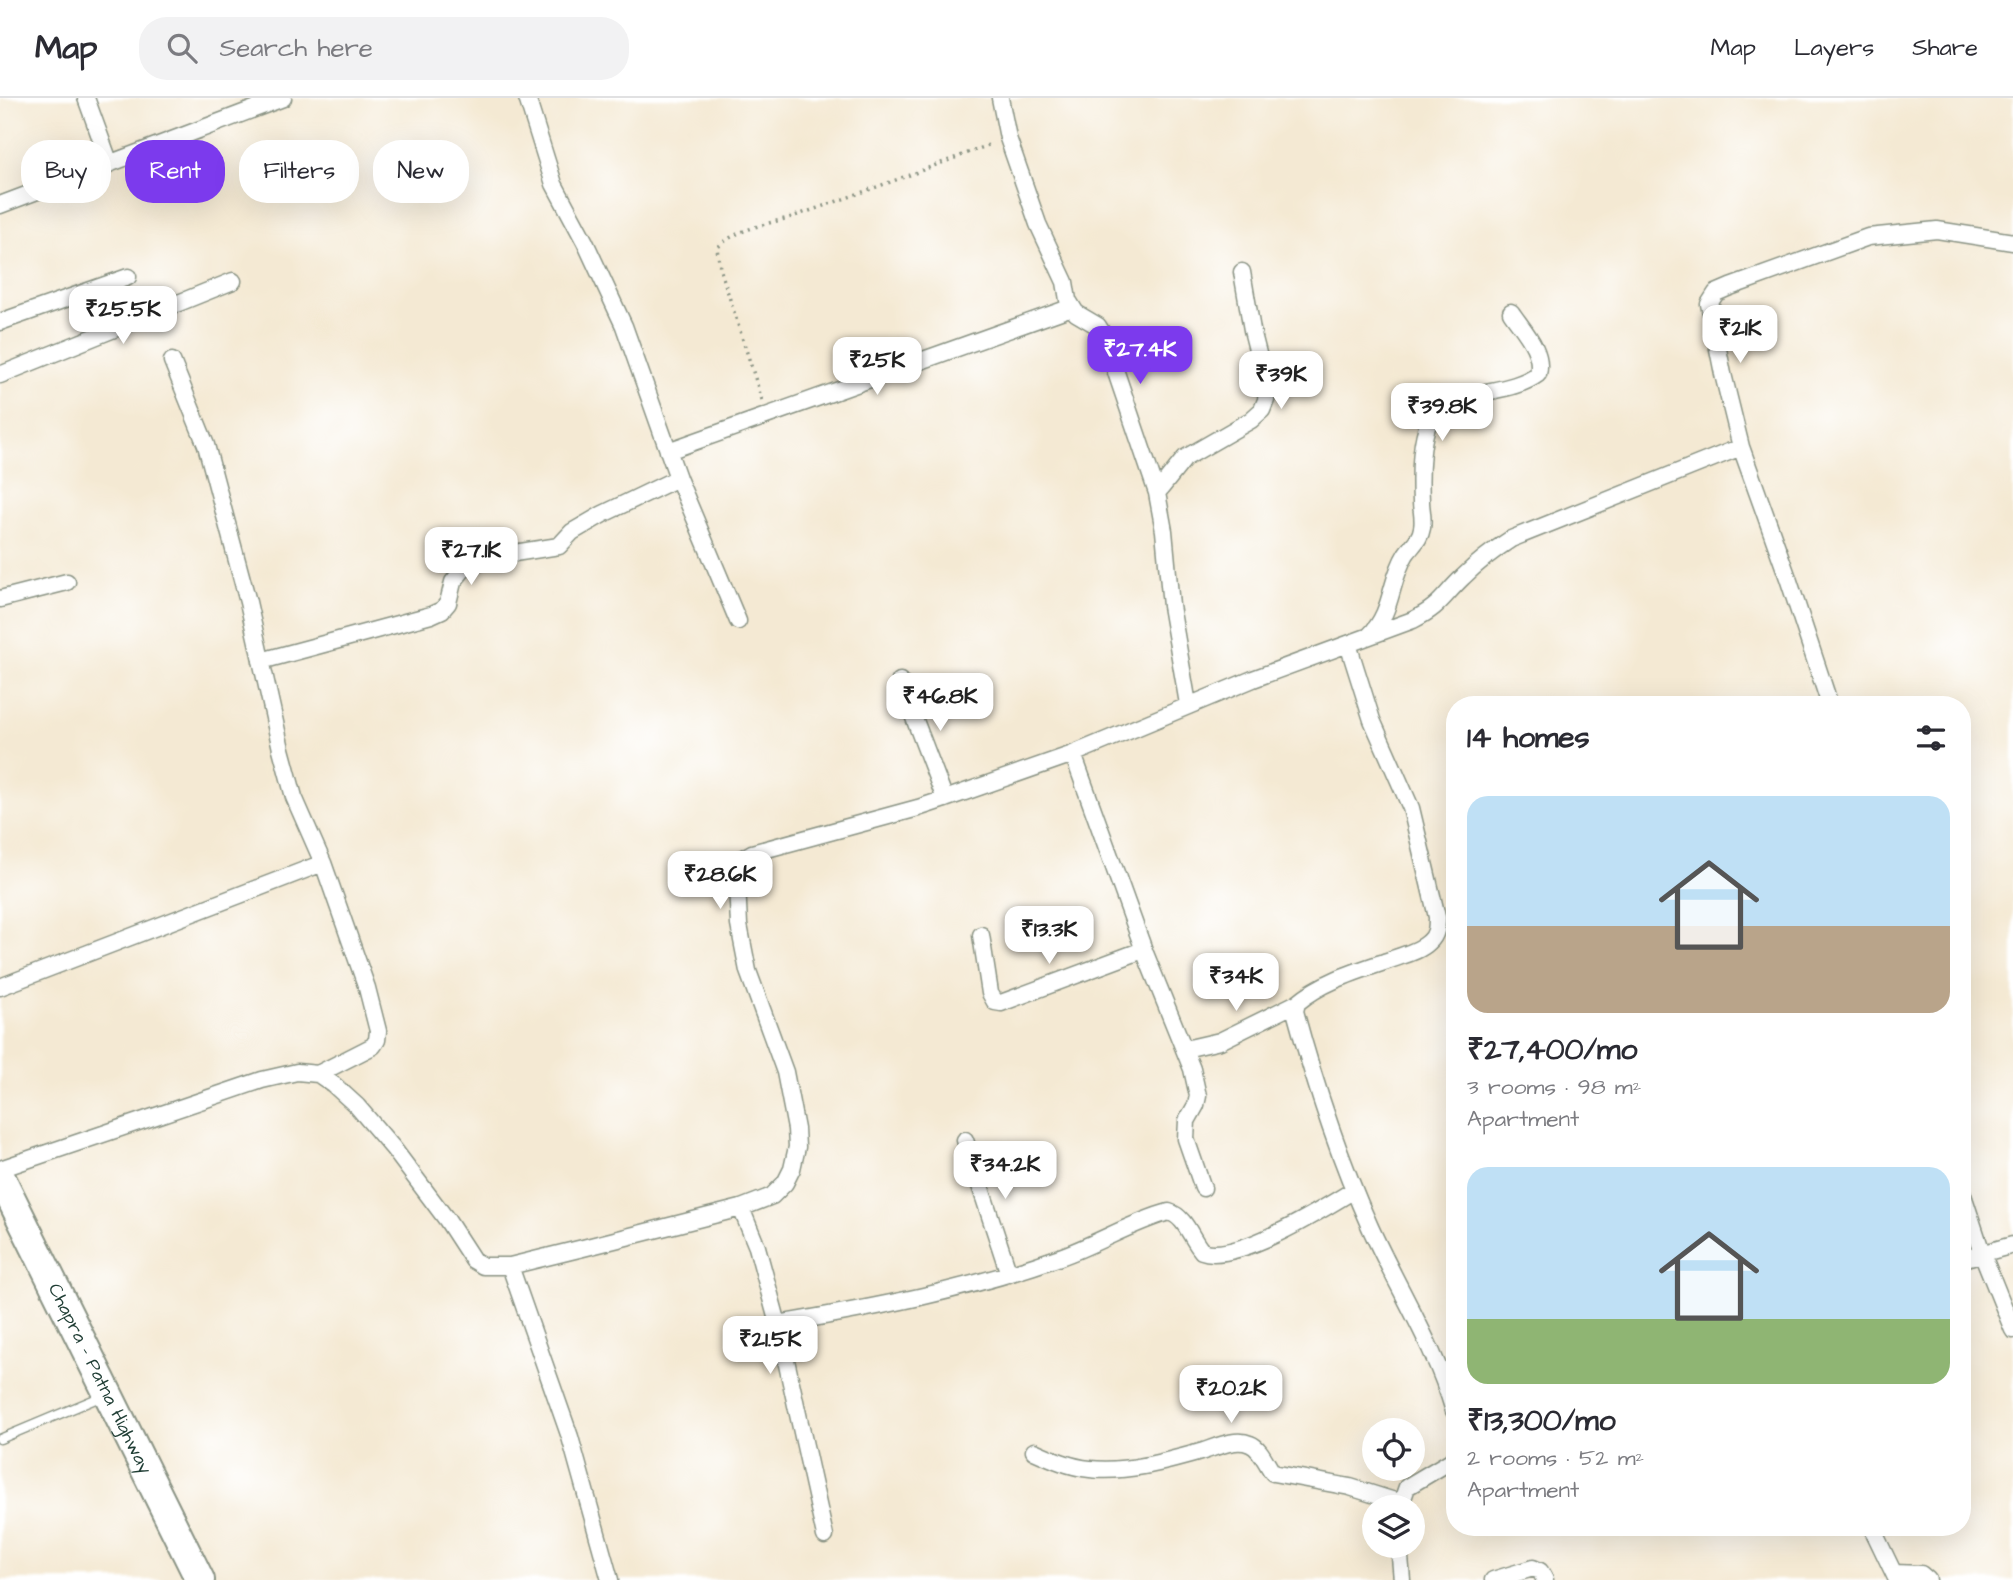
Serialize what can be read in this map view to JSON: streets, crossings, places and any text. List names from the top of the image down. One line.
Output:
{"streets":{"highway":["Chapra - Patna Highway"]},"page":{"header":"Map","search":"Search here","nav":["Map","Layers","Share"],"chip":["Buy","Rent","Filters","New"],"price":["₹25.5K","₹21K","₹27.4K","₹25K","₹39K","₹39.8K","₹27.1K","₹46.8K","₹28.6K","₹13.3K","₹34K","₹34.2K","₹21.5K","₹20.2K"],"heading":"14 homes","list":[{"name":"₹27,400/mo","note":"3 rooms · 98 m² · Apartment"},{"name":"₹13,300/mo","note":"2 rooms · 52 m² · Apartment"}]}}
